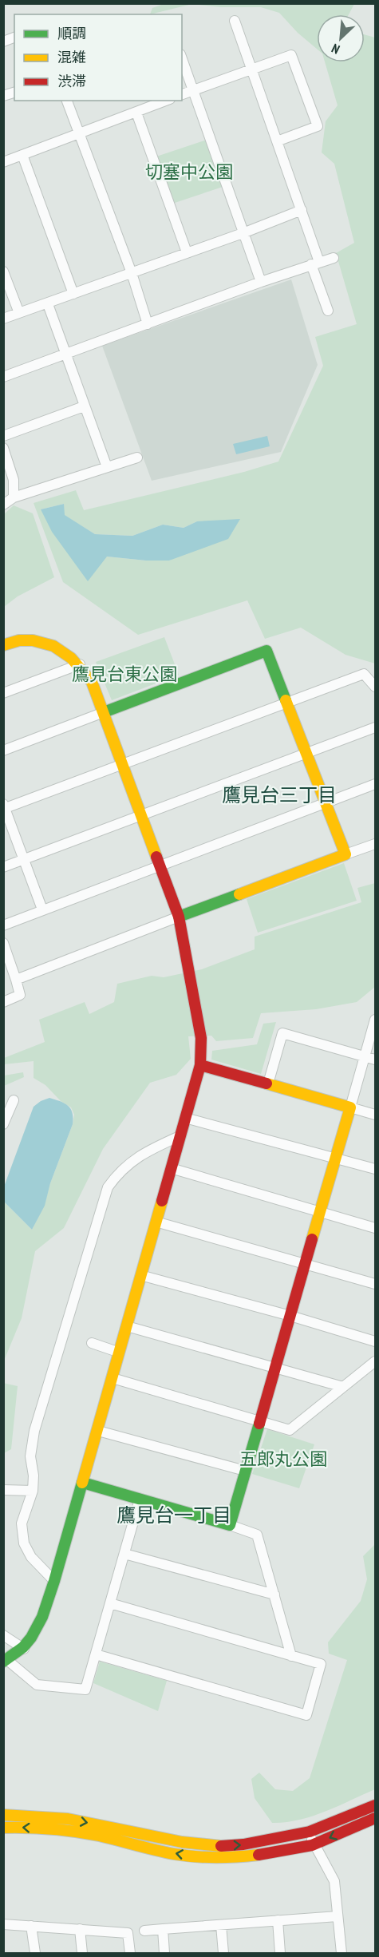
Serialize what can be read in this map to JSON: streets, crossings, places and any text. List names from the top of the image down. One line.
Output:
{"districts":["鷹見台三丁目","鷹見台一丁目"],"parks":["切塞中公園","鷹見台東公園","五郎丸公園"],"legend":["順調","混雑","渋滞"],"north":"bottom left"}
